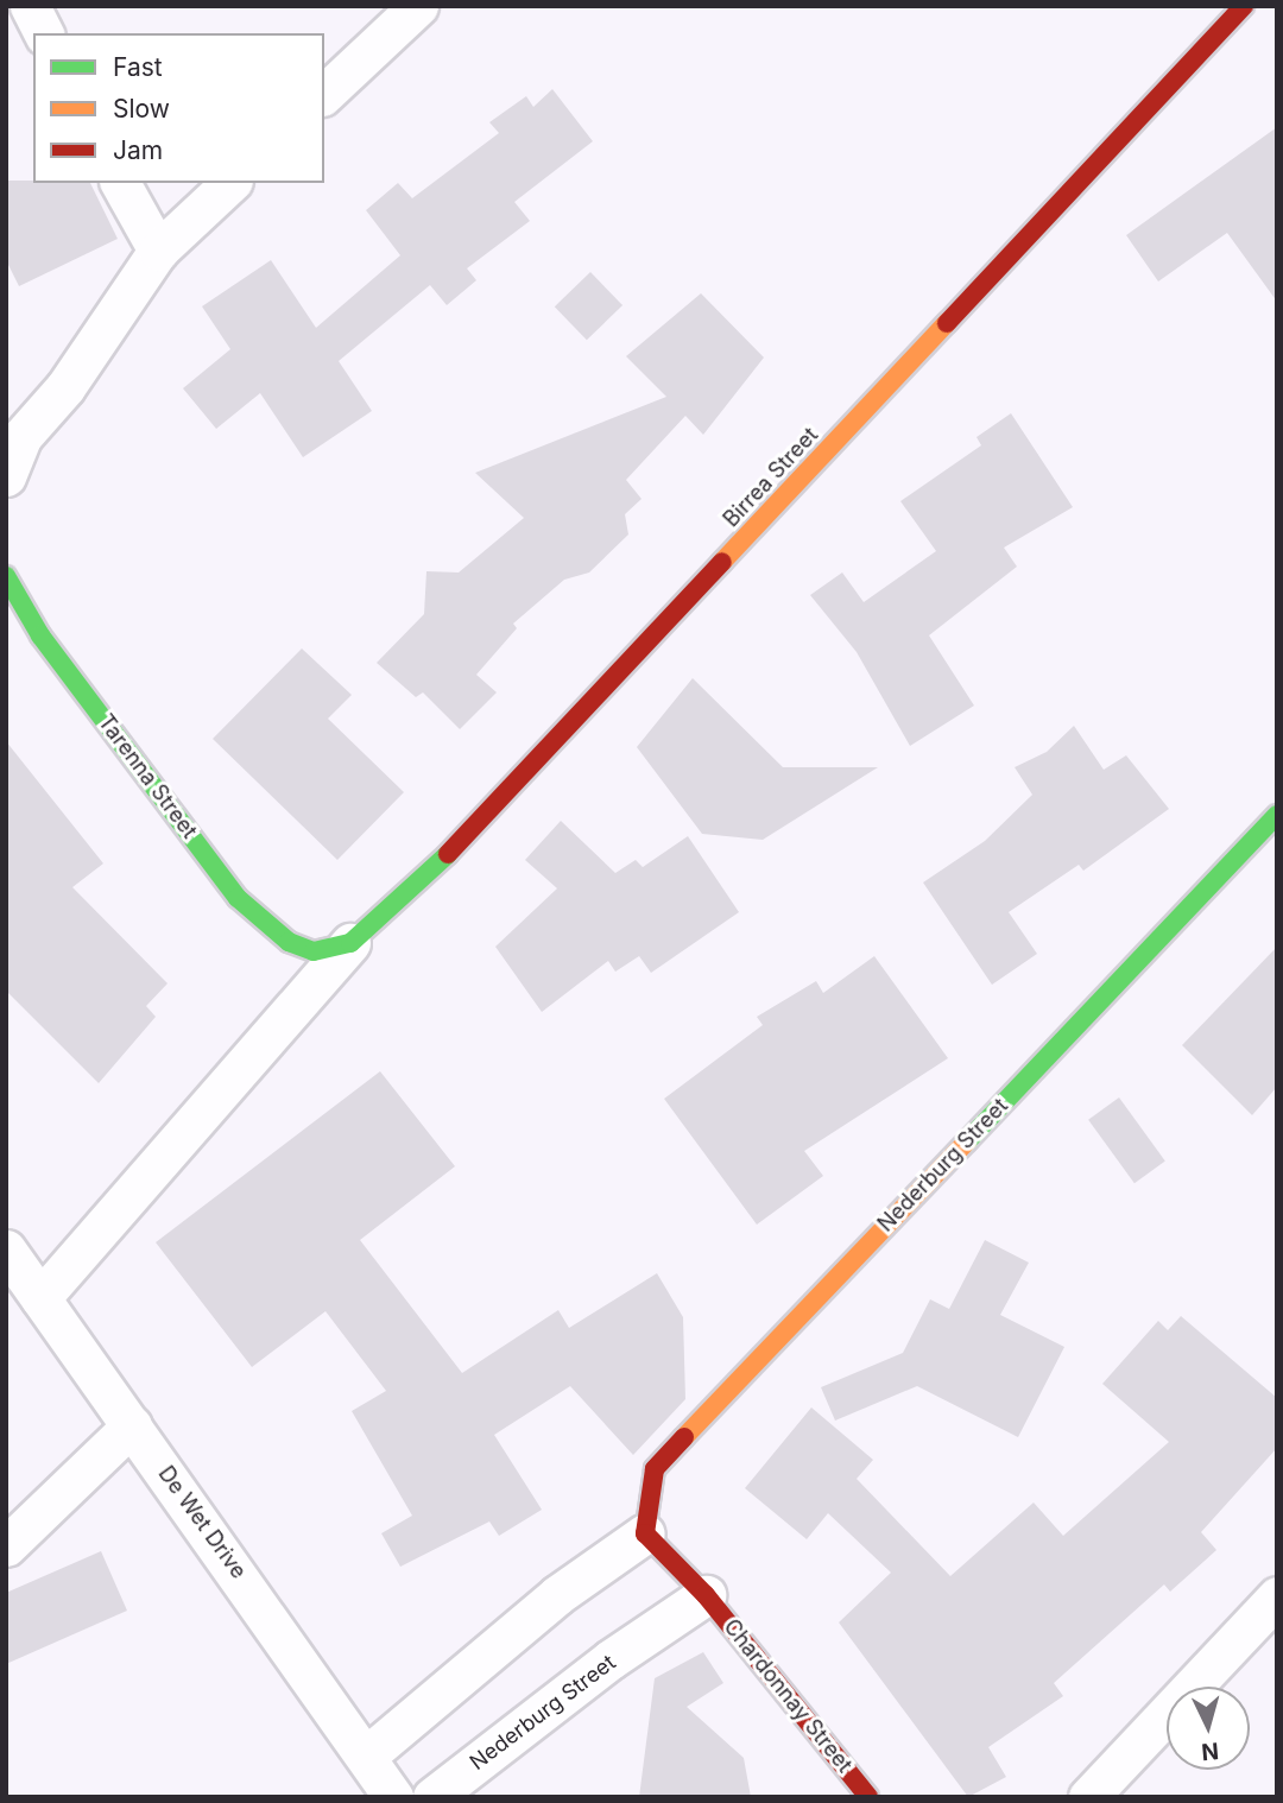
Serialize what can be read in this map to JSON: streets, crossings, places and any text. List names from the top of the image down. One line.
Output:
{"streets":{"street":["Birrea Street","Tarenna Street","Nederburg Street","De Wet Drive","Chardonnay Street"]},"crossings":[["Birrea Street","Tarenna Street"],["Nederburg Street","Chardonnay Street"]],"legend":["Fast","Slow","Jam"],"north":"bottom"}
